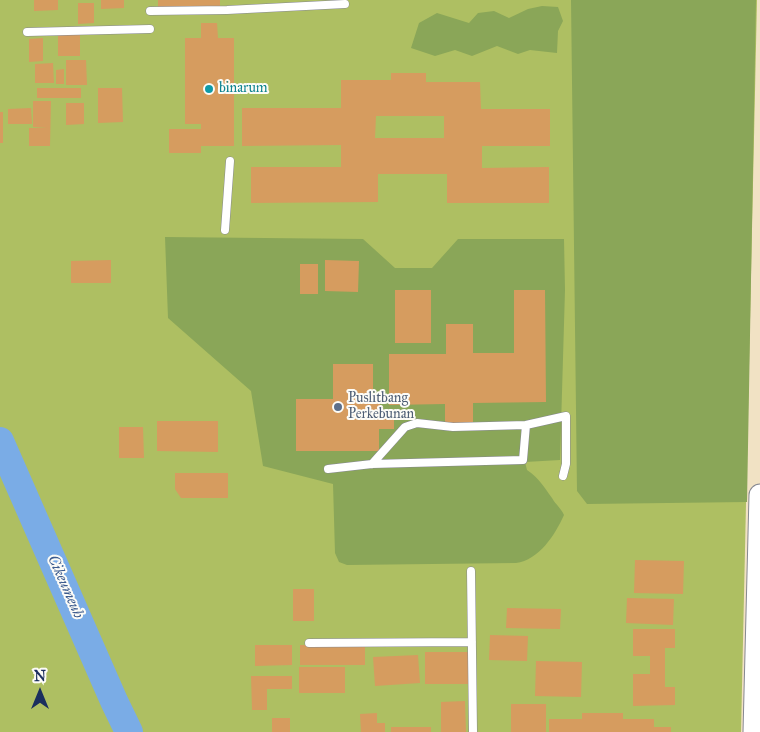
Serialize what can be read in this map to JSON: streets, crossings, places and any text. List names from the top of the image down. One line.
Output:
{"water":["Cikeumeuh"],"places":["binarum","Puslitbang Perkebunan"],"north":"top"}
